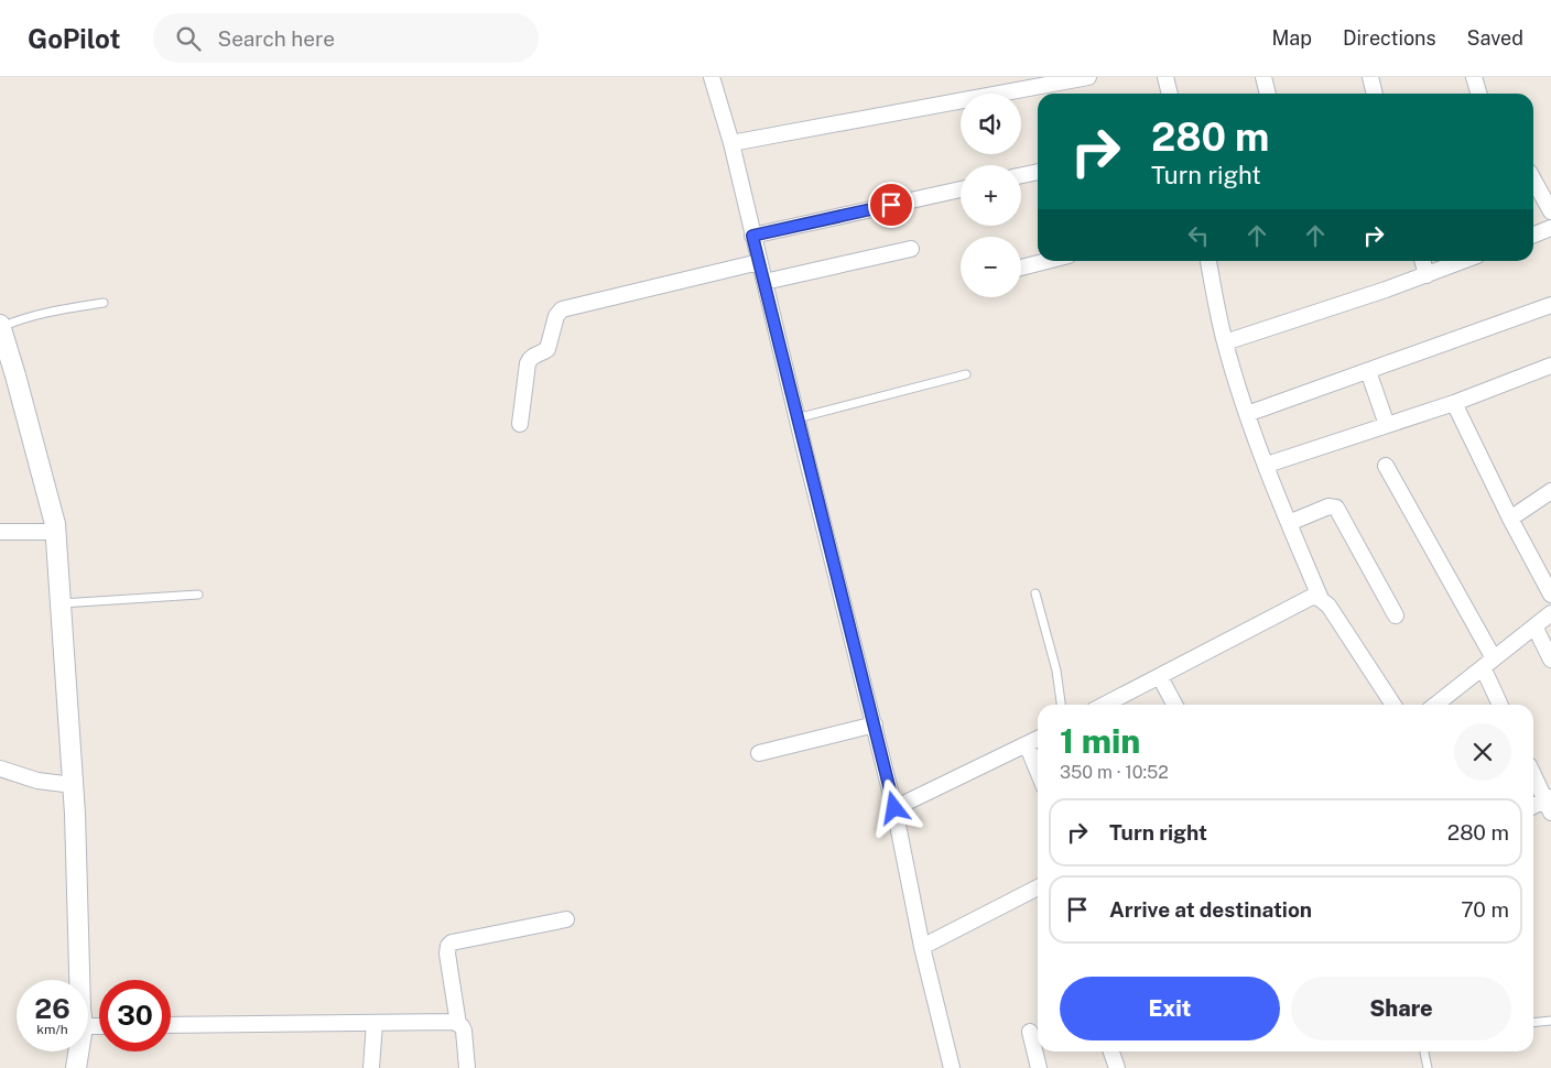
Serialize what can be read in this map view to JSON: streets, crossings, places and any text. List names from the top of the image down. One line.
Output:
{"page":{"header":"GoPilot","search":"Search here","nav":["Map","Directions","Saved"],"map_buttons":["+","−"],"turn":["280 m","Turn right"],"heading":["1 min","350 m · 10:52"],"list":[{"name":"Turn right","value":"280 m"},{"name":"Arrive at destination","value":"70 m"}],"buttons":["Exit","Share"],"speed":"26 km/h","limit":"30"}}
